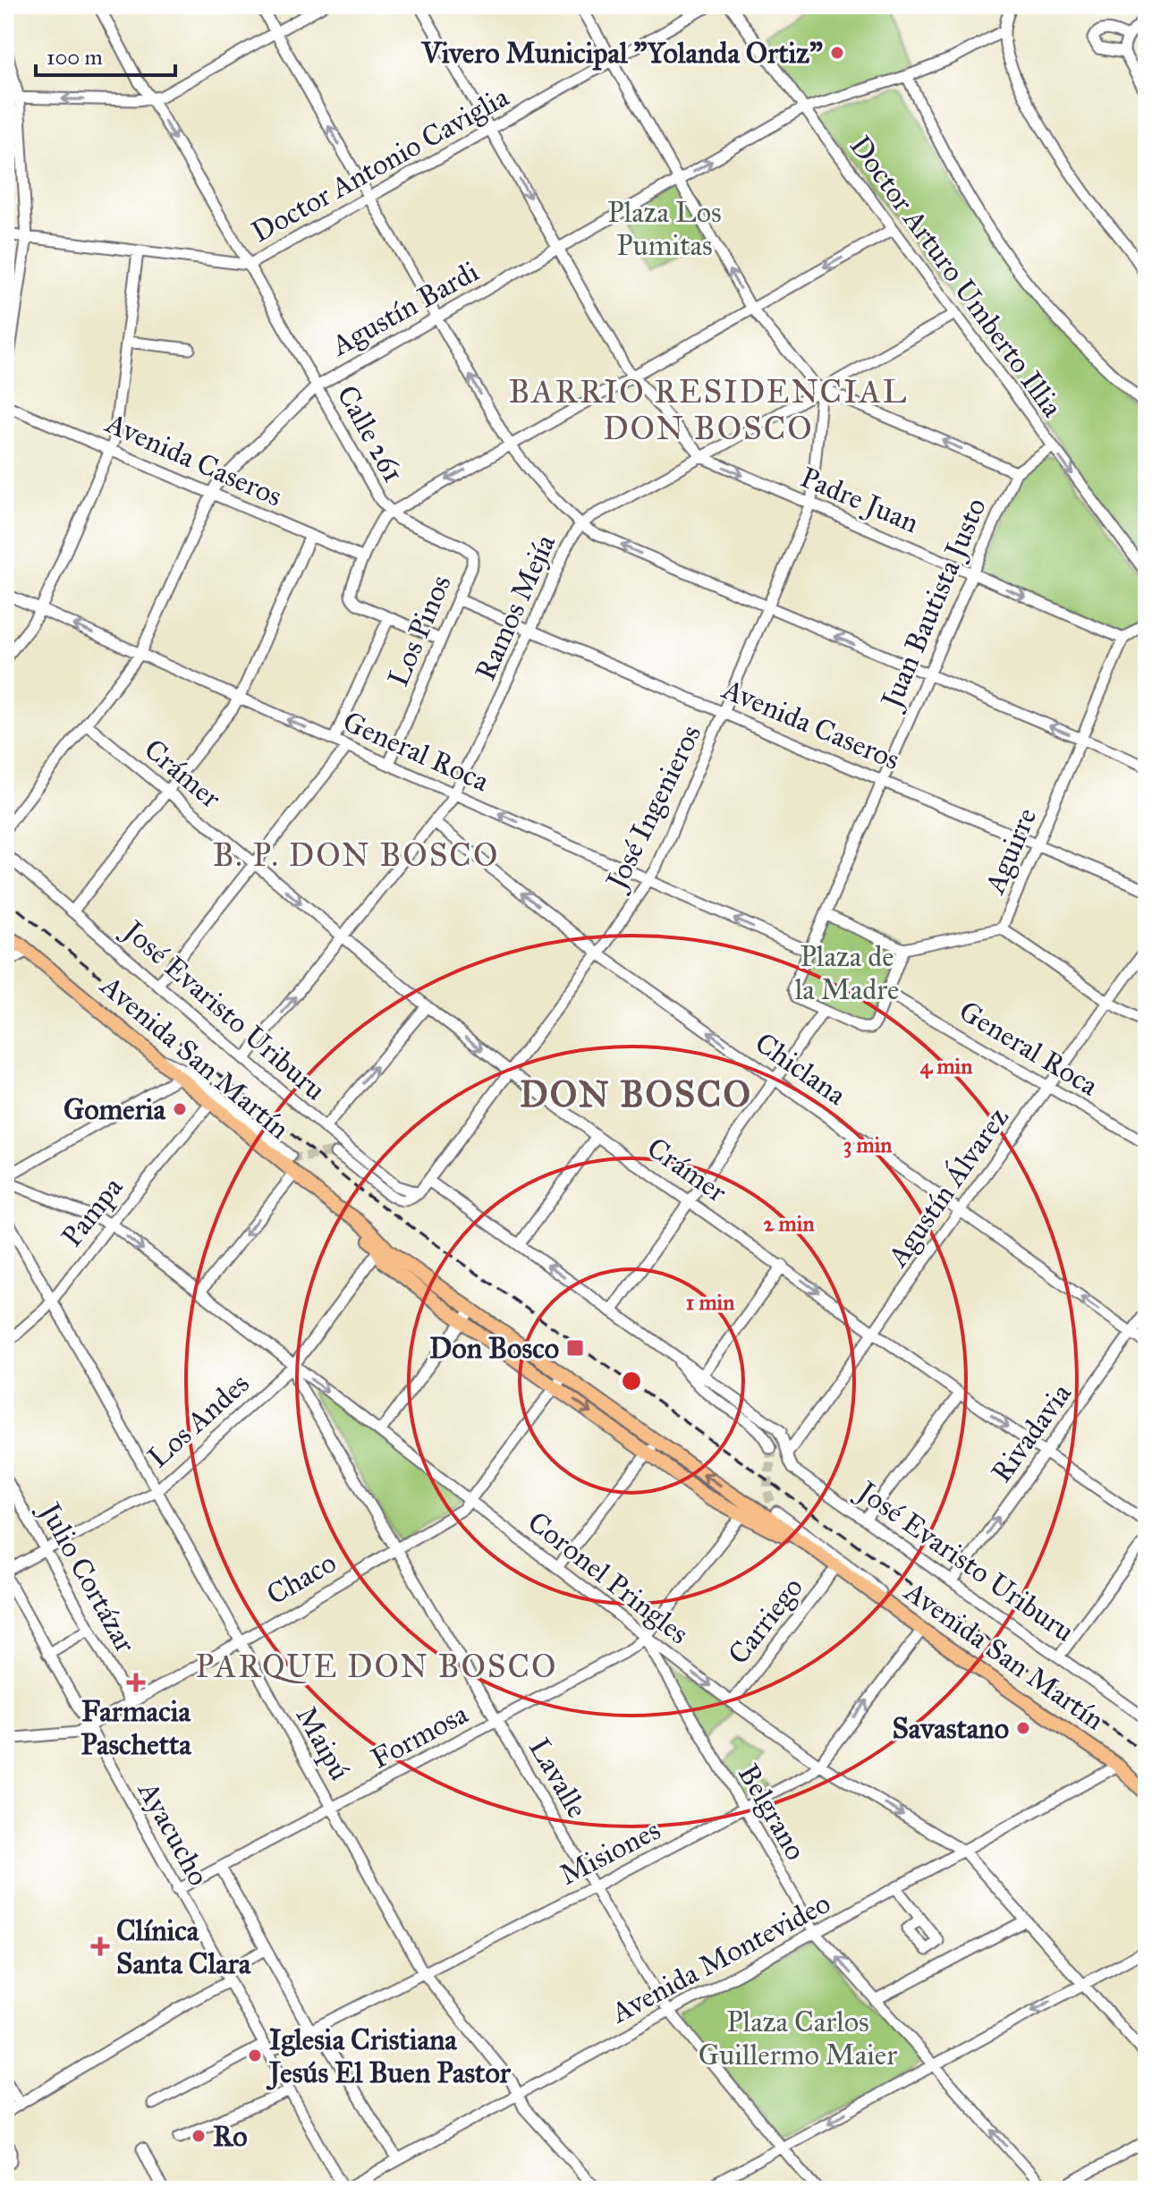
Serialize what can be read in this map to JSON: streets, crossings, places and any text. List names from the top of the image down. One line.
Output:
{"streets":{"main road":["Avenida San Martín"],"street":["Doctor Antonio Caviglia","Doctor Arturo Umberto Illia","Agustín Bardi","Calle 261","Avenida Caseros","Padre Juan","Juan Bautista Justo","Ramos Mejía","Los Pinos","General Roca","Crámer","José Ingenieros","Aguirre","José Evaristo Uriburu","Chiclana","Agustín Álvarez","Pampa","Los Andes","Rivadavia","Julio Cortázar","Coronel Pringles","Chaco","Carriego","Formosa","Maipú","Lavalle","Belgrano","Ayacucho","Misiones","Avenida Montevideo"]},"crossings":[["Doctor Antonio Caviglia","Calle 261"],["Doctor Antonio Caviglia","Padre Juan"],["Doctor Arturo Umberto Illia","Agustín Bardi"],["Doctor Arturo Umberto Illia","Juan Bautista Justo"],["Doctor Arturo Umberto Illia","Ramos Mejía"],["Agustín Bardi","Calle 261"],["Agustín Bardi","Avenida Caseros"],["Agustín Bardi","Padre Juan"],["Agustín Bardi","General Roca"],["Agustín Bardi","Crámer"],["Calle 261","Los Pinos"],["Avenida Caseros","Juan Bautista Justo"],["Avenida Caseros","Ramos Mejía"],["Avenida Caseros","Los Pinos"],["Avenida Caseros","José Ingenieros"],["Avenida Caseros","Aguirre"],["Padre Juan","Juan Bautista Justo"],["Padre Juan","Ramos Mejía"],["Padre Juan","José Ingenieros"],["Padre Juan","Aguirre"],["Juan Bautista Justo","General Roca"],["Ramos Mejía","General Roca"],["Ramos Mejía","Crámer"],["Ramos Mejía","José Ingenieros"],["Ramos Mejía","José Evaristo Uriburu"],["Ramos Mejía","Chiclana"],["Los Pinos","General Roca"],["General Roca","José Ingenieros"],["General Roca","Agustín Álvarez"],["Crámer","José Ingenieros"],["Crámer","Agustín Álvarez"],["Crámer","Rivadavia"],["José Ingenieros","José Evaristo Uriburu"],["José Ingenieros","Chiclana"],["José Evaristo Uriburu","Agustín Álvarez"],["José Evaristo Uriburu","Rivadavia"],["Avenida San Martín","Pampa"],["Avenida San Martín","Los Andes"],["Avenida San Martín","Chaco"],["Avenida San Martín","Carriego"],["Avenida San Martín","Formosa"],["Avenida San Martín","Misiones"],["Avenida San Martín","Avenida Montevideo"],["Chiclana","Agustín Álvarez"],["Chiclana","Rivadavia"],["Pampa","Coronel Pringles"],["Pampa","Maipú"],["Los Andes","Julio Cortázar"],["Los Andes","Coronel Pringles"],["Los Andes","Maipú"],["Los Andes","Lavalle"],["Los Andes","Ayacucho"],["Julio Cortázar","Chaco"],["Coronel Pringles","Chaco"],["Coronel Pringles","Carriego"],["Coronel Pringles","Formosa"],["Coronel Pringles","Lavalle"],["Coronel Pringles","Belgrano"],["Coronel Pringles","Misiones"],["Coronel Pringles","Avenida Montevideo"],["Chaco","Maipú"],["Chaco","Lavalle"],["Chaco","Ayacucho"],["Formosa","Maipú"],["Formosa","Lavalle"],["Formosa","Belgrano"],["Formosa","Ayacucho"],["Maipú","Misiones"],["Maipú","Avenida Montevideo"],["Lavalle","Misiones"],["Lavalle","Avenida Montevideo"],["Belgrano","Misiones"],["Belgrano","Avenida Montevideo"],["Ayacucho","Misiones"],["Ayacucho","Avenida Montevideo"]],"one_way":["Padre Juan","General Roca","Chiclana","Rivadavia","Belgrano"],"districts":["BARRIO RESIDENCIAL DON BOSCO","B. P. DON BOSCO","DON BOSCO","PARQUE DON BOSCO"],"parks":["Plaza Los Pumitas","Plaza de la Madre","Plaza Carlos Guillermo Maier"],"places":{"other":["Vivero Municipal \"Yolanda Ortiz\"","Gomeria","Savastano","Iglesia Cristiana Jesús El Buen Pastor","Ro"],"transit":["Don Bosco"],"health":["Farmacia Paschetta","Clínica Santa Clara"]},"scale_bar":"100 m","rings":["4 min","3 min","2 min","1 min"]}
